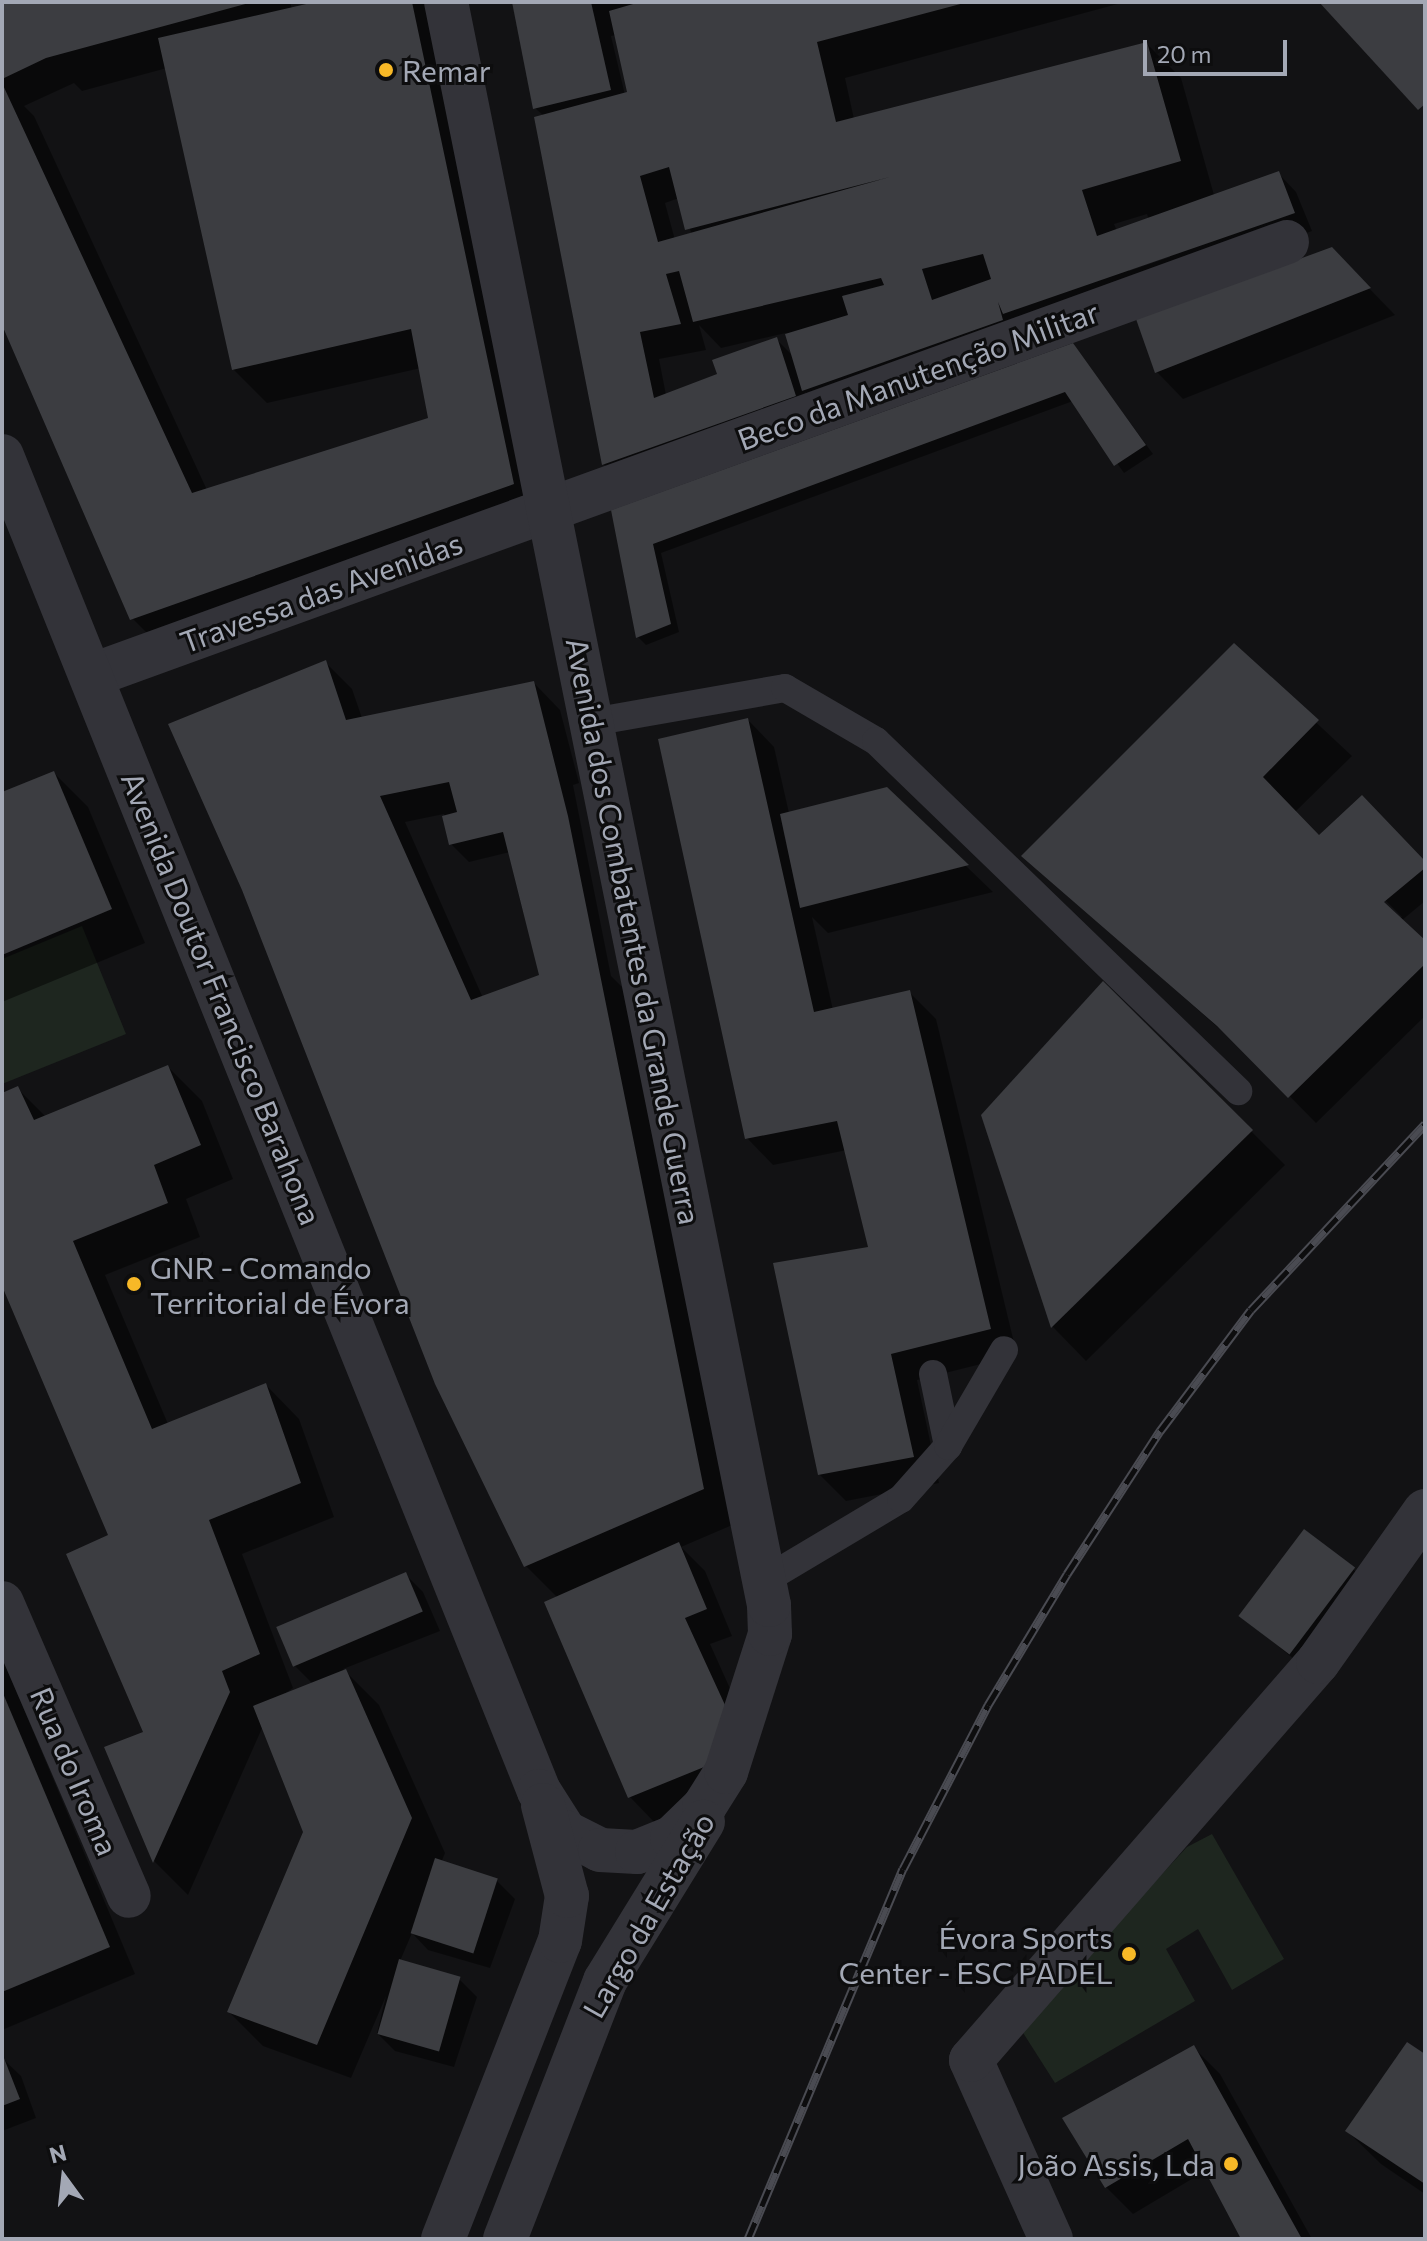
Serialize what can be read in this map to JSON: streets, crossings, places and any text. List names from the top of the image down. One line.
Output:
{"streets":{"street":["Beco da Manutenção Militar","Travessa das Avenidas","Avenida dos Combatentes da Grande Guerra","Avenida Doutor Francisco Barahona","Rua do Iroma","Largo da Estação"]},"crossings":[["Beco da Manutenção Militar","Travessa das Avenidas"],["Beco da Manutenção Militar","Avenida dos Combatentes da Grande Guerra"],["Travessa das Avenidas","Avenida dos Combatentes da Grande Guerra"],["Travessa das Avenidas","Avenida Doutor Francisco Barahona"],["Avenida dos Combatentes da Grande Guerra","Avenida Doutor Francisco Barahona"],["Avenida dos Combatentes da Grande Guerra","Largo da Estação"],["Avenida Doutor Francisco Barahona","Largo da Estação"]],"places":["Remar","GNR - Comando Territorial de Évora","Évora Sports Center - ESC PADEL","João Assis, Lda"],"scale_bar":"20 m","north":"top"}
